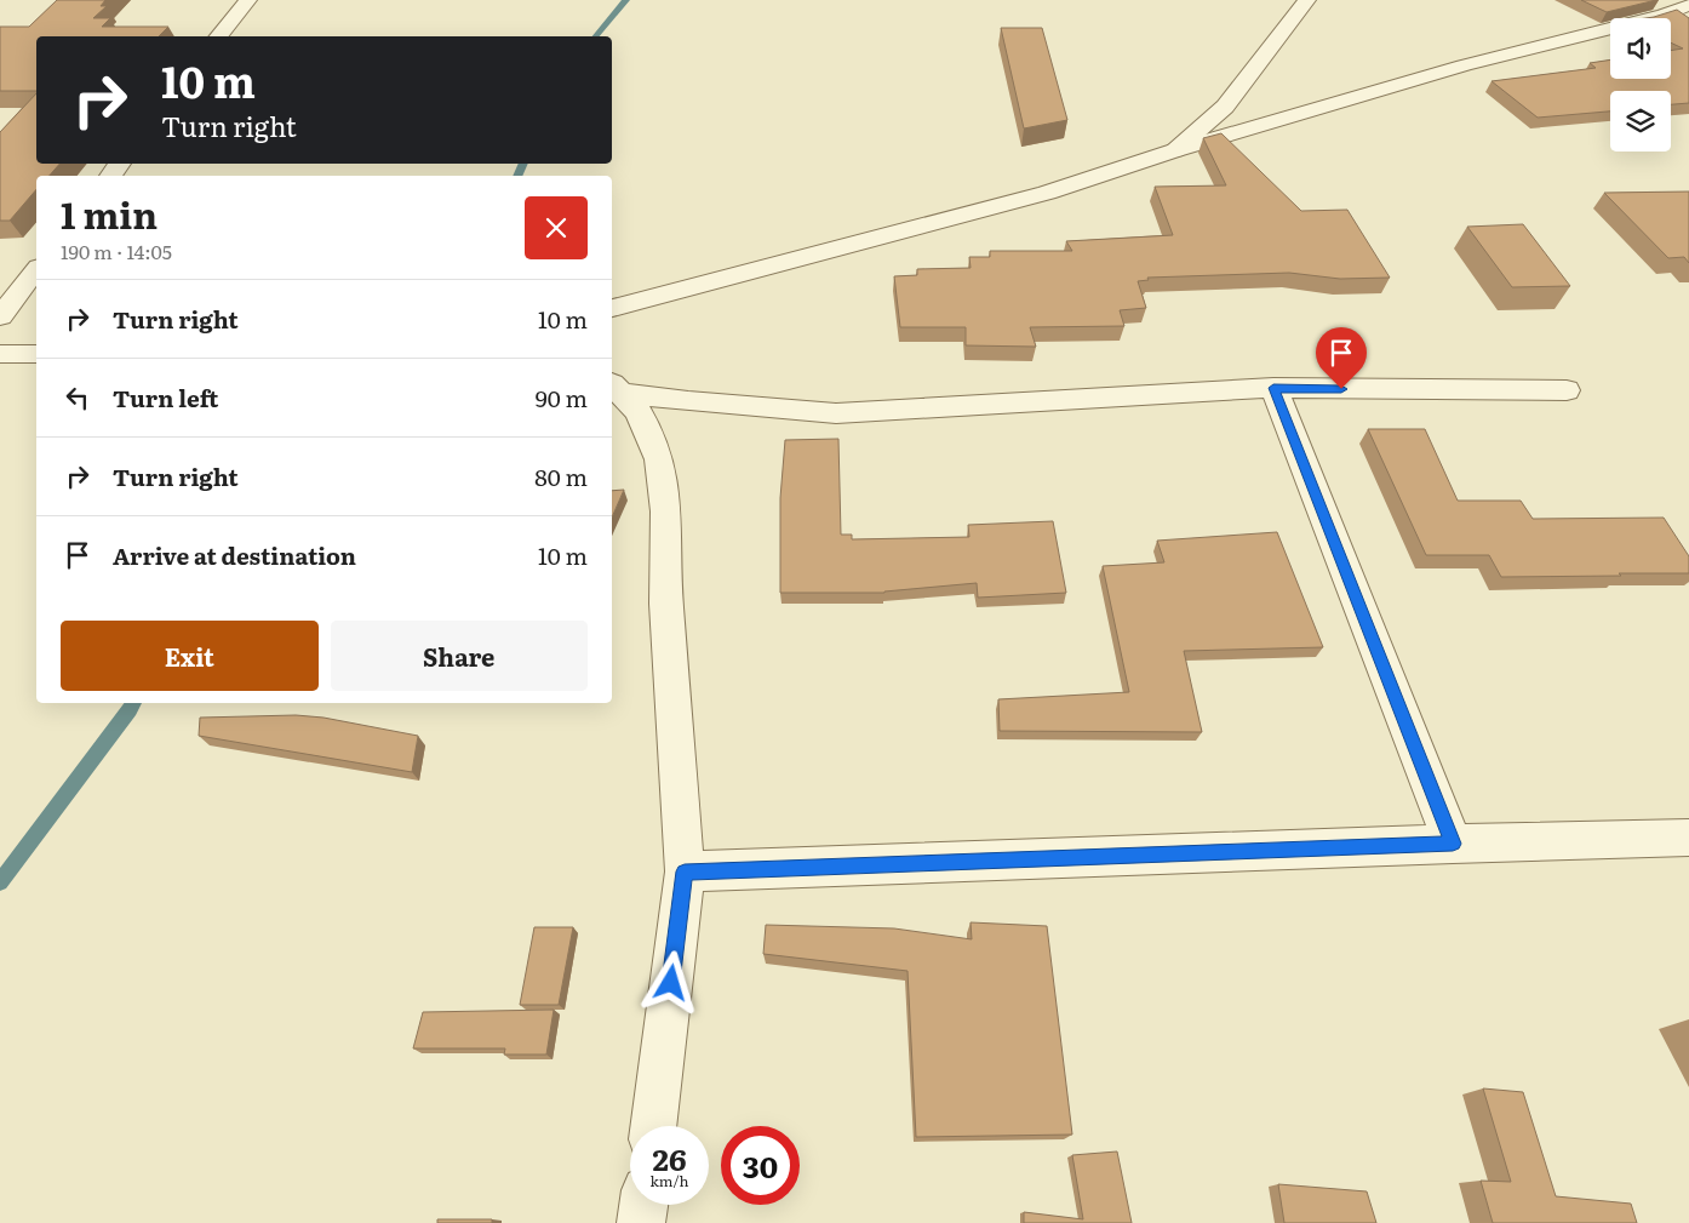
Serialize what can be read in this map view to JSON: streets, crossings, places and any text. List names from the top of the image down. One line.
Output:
{"page":{"turn":["10 m","Turn right"],"heading":["1 min","190 m · 14:05"],"list":[{"name":"Turn right","value":"10 m"},{"name":"Turn left","value":"90 m"},{"name":"Turn right","value":"80 m"},{"name":"Arrive at destination","value":"10 m"}],"buttons":["Exit","Share"],"speed":"26 km/h","limit":"30"}}
